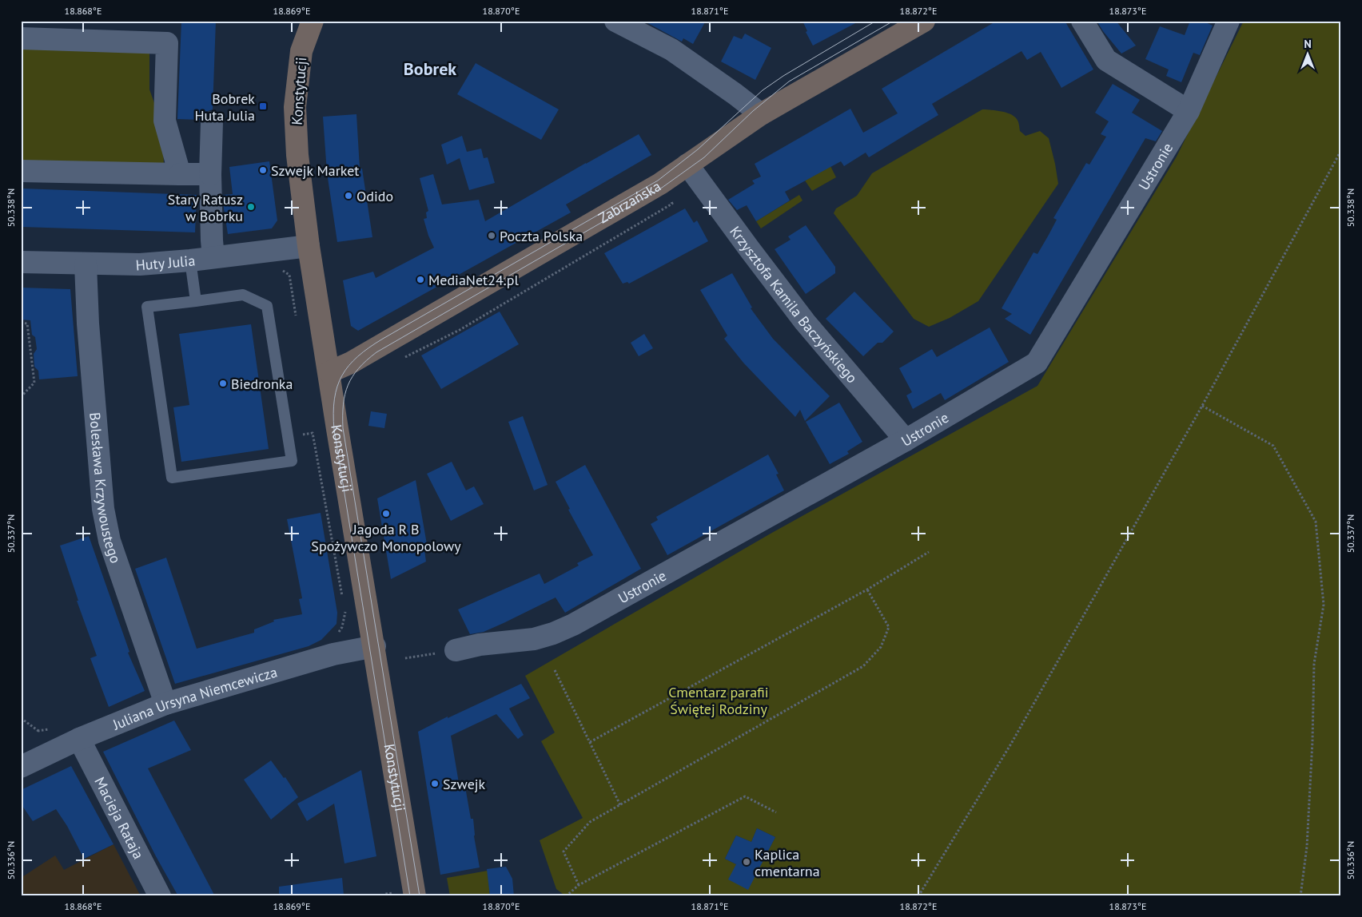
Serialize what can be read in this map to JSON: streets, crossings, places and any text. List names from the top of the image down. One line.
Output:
{"streets":{"street":["Konstytucji","Ustronie","Zabrzańska","Huty Julia","Krzysztofa Kamila Baczyńskiego","Bolesława Krzywoustego","Juliana Ursyna Niemcewicza","Macieja Rataja"]},"crossings":[["Konstytucji","Zabrzańska"],["Konstytucji","Huty Julia"],["Konstytucji","Juliana Ursyna Niemcewicza"],["Ustronie","Krzysztofa Kamila Baczyńskiego"],["Zabrzańska","Krzysztofa Kamila Baczyńskiego"],["Huty Julia","Bolesława Krzywoustego"],["Bolesława Krzywoustego","Juliana Ursyna Niemcewicza"],["Juliana Ursyna Niemcewicza","Macieja Rataja"]],"districts":["Bobrek"],"parks":["Cmentarz parafii Świętej Rodziny"],"places":{"transit":["Bobrek Huta Julia"],"other":["Szwejk Market","Odido","Stary Ratusz w Bobrku","Poczta Polska","MediaNet24.pl","Biedronka","Jagoda R B Spożywczo Monopolowy","Szwejk","Kaplica cmentarna"]},"north":"top","coordinates":["18.868°E","18.869°E","18.870°E","18.871°E","18.872°E","18.873°E","50.338°N","50.337°N","50.336°N"]}
